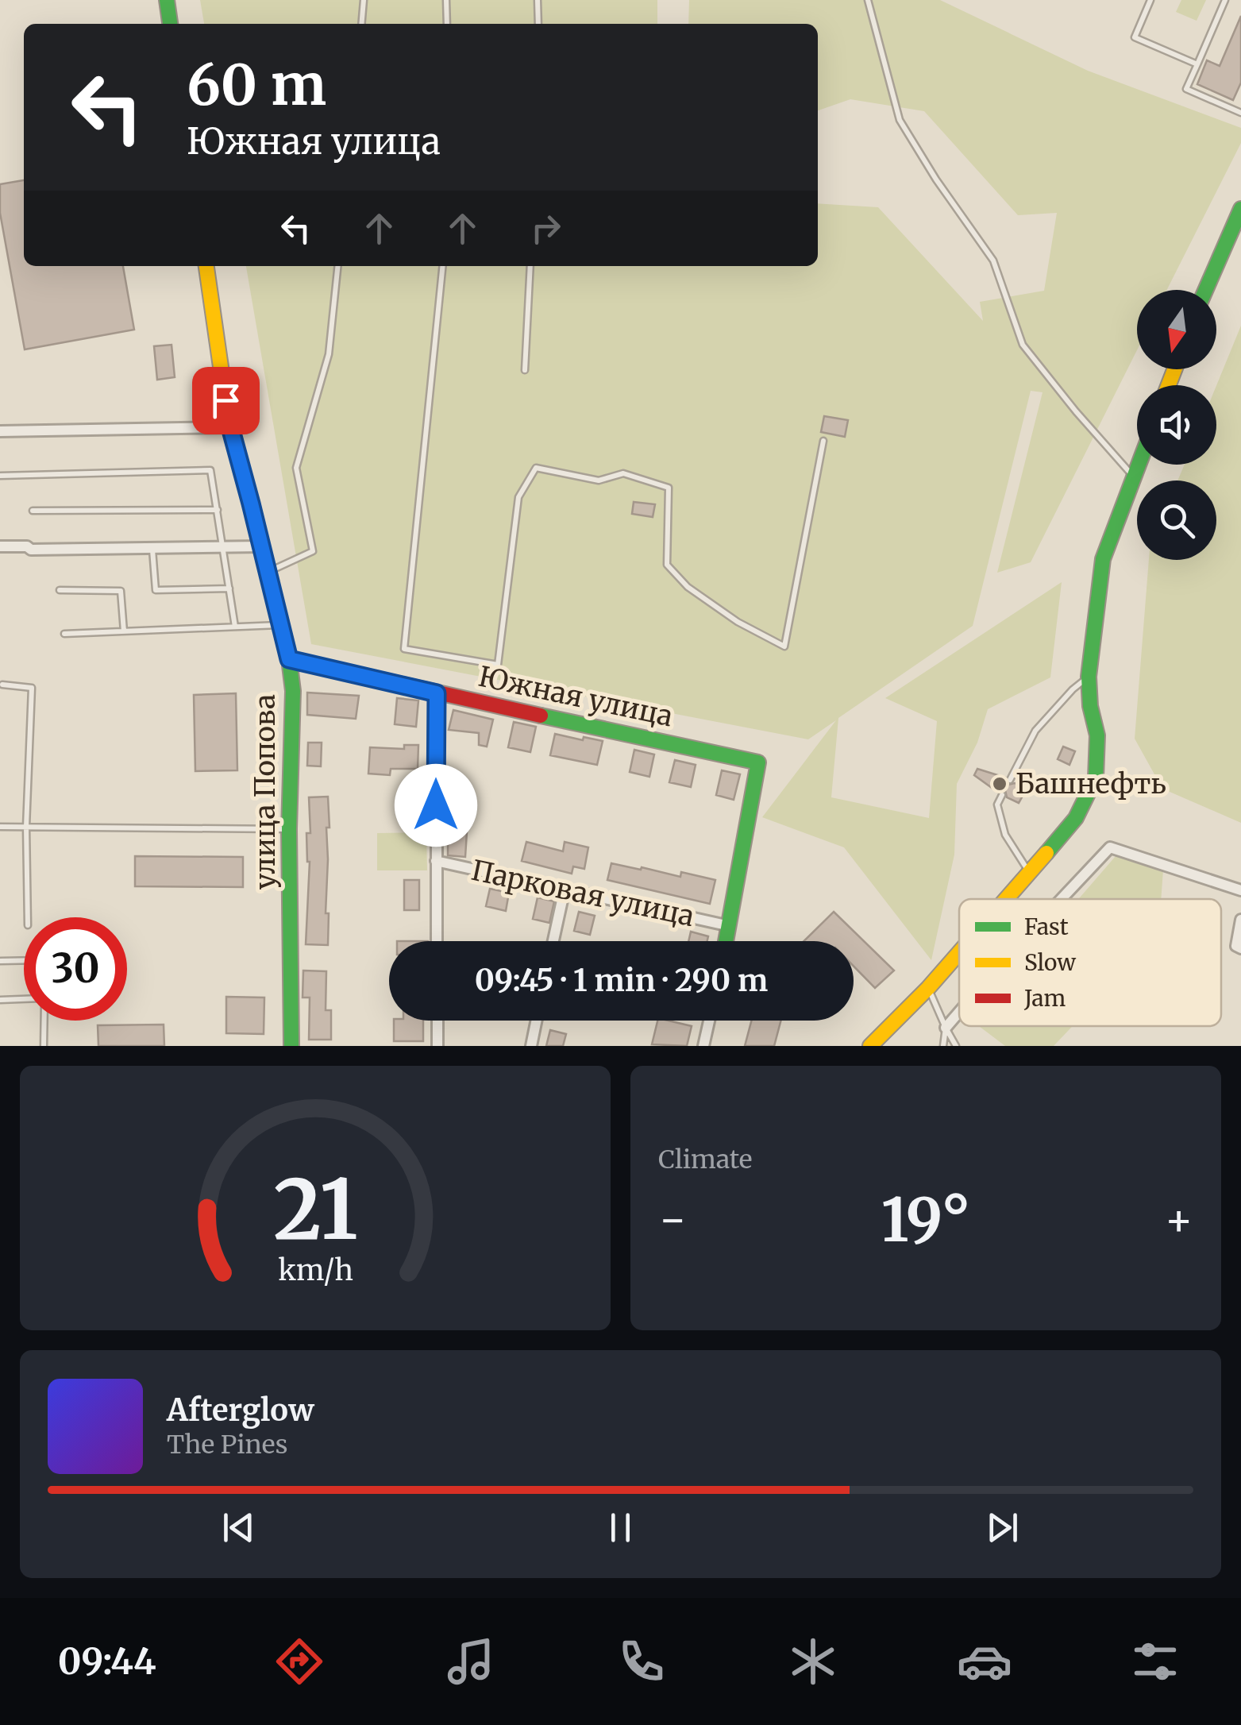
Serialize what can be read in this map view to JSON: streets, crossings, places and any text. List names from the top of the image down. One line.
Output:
{"streets":{"street":["Южная улица","улица Попова","Парковая улица"]},"crossings":[["Южная улица","улица Попова"],["Южная улица","Парковая улица"]],"places":["Башнефть"],"legend":["Fast","Slow","Jam"],"north":"bottom","page":{"turn":["60 m","Южная улица"],"limit":"30","trip":"09:45 · 1 min · 290 m","tile":"Climate","heat":["−","19°","+"],"song":["Afterglow","The Pines"],"tabs":"09:44","gauge":["21","km/h"]}}
